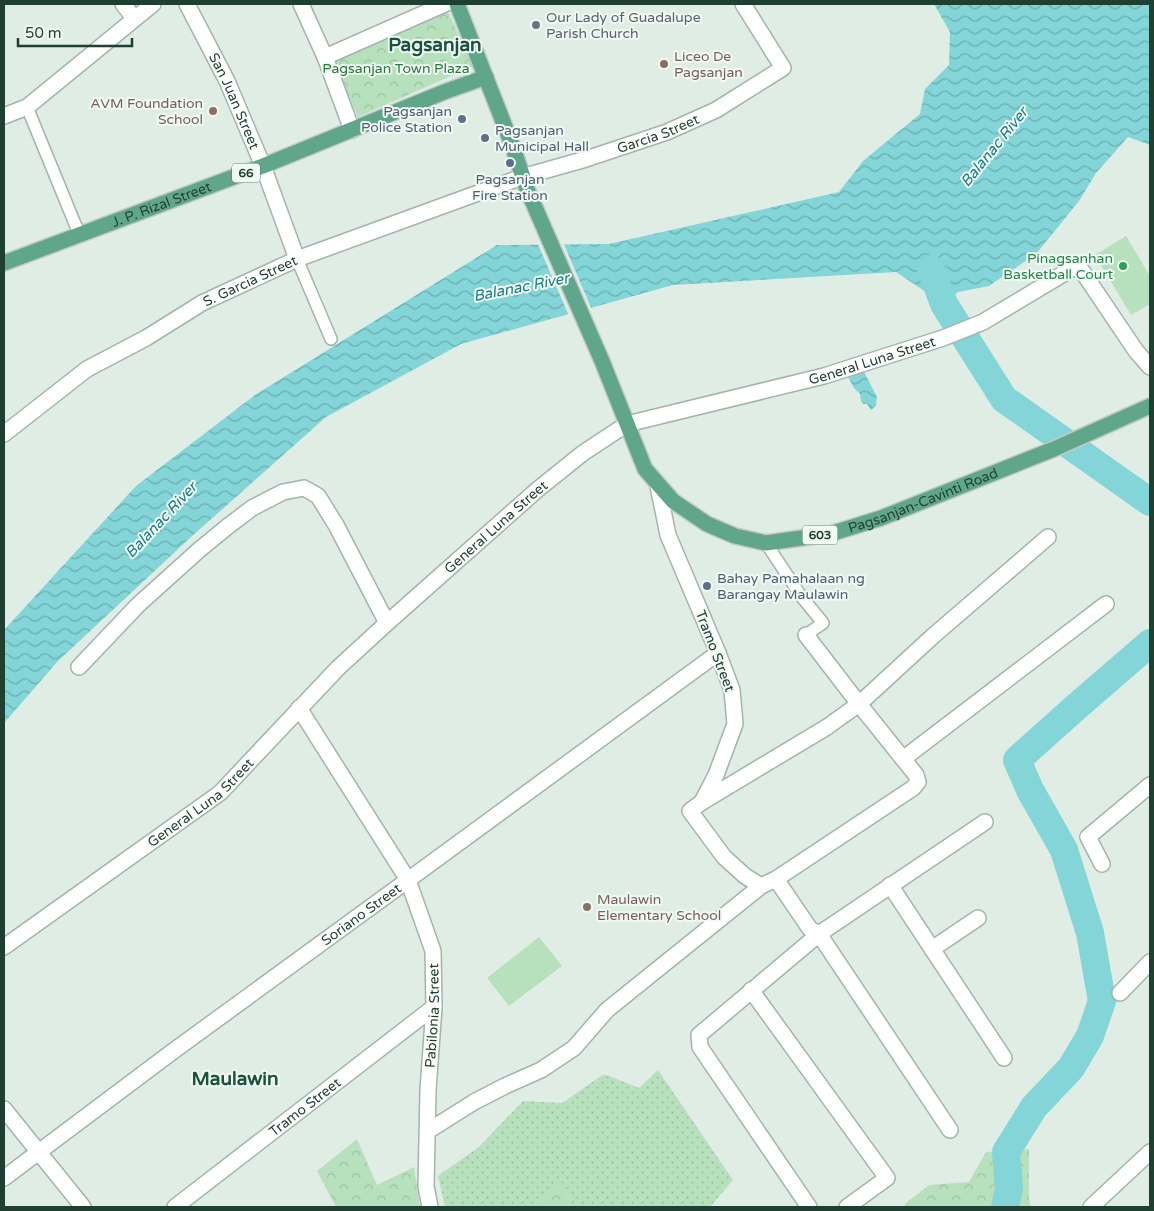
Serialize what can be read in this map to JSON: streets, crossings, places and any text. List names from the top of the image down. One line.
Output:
{"streets":{"main road":["66","J. P. Rizal Street","Pagsanjan-Cavinti Road","603"],"street":["San Juan Street","Garcia Street","S. Garcia Street","General Luna Street","Tramo Street","Soriano Street","Pabilonia Street"]},"crossings":[["San Juan Street","J. P. Rizal Street"],["San Juan Street","S. Garcia Street"],["Garcia Street","S. Garcia Street"],["Garcia Street","Pagsanjan-Cavinti Road"],["Garcia Street","603"],["J. P. Rizal Street","603"],["S. Garcia Street","Pagsanjan-Cavinti Road"],["S. Garcia Street","603"],["General Luna Street","Pagsanjan-Cavinti Road"],["General Luna Street","Pabilonia Street"],["Pagsanjan-Cavinti Road","603"],["Pagsanjan-Cavinti Road","Tramo Street"],["Tramo Street","Soriano Street"],["Tramo Street","Pabilonia Street"],["Soriano Street","Pabilonia Street"]],"districts":["Pagsanjan","Maulawin"],"water":["Balanac River"],"parks":["Pagsanjan Town Plaza"],"places":["Our Lady of Guadalupe Parish Church","Liceo De Pagsanjan","AVM Foundation School","Pagsanjan Police Station","Pagsanjan Municipal Hall","Pagsanjan Fire Station","Pinagsanhan Basketball Court","Bahay Pamahalaan ng Barangay Maulawin","Maulawin Elementary School"],"scale_bar":"50 m"}
